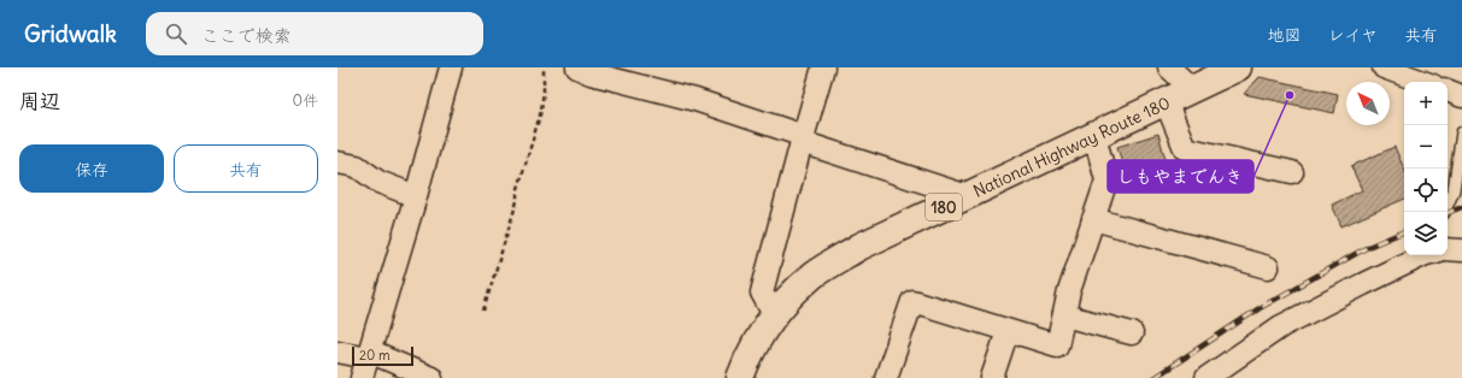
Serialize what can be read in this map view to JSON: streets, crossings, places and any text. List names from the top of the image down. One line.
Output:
{"streets":{"highway":["National Highway Route 180","180"]},"places":["しもやまでんき"],"scale_bar":"20 m","north":"top left","page":{"header":"Gridwalk","search":"ここで検索","nav":["地図","レイヤ","共有"],"heading":["周辺","0件"],"map_buttons":["+","−"],"buttons":["保存","共有"],"scale":"20 m"}}
